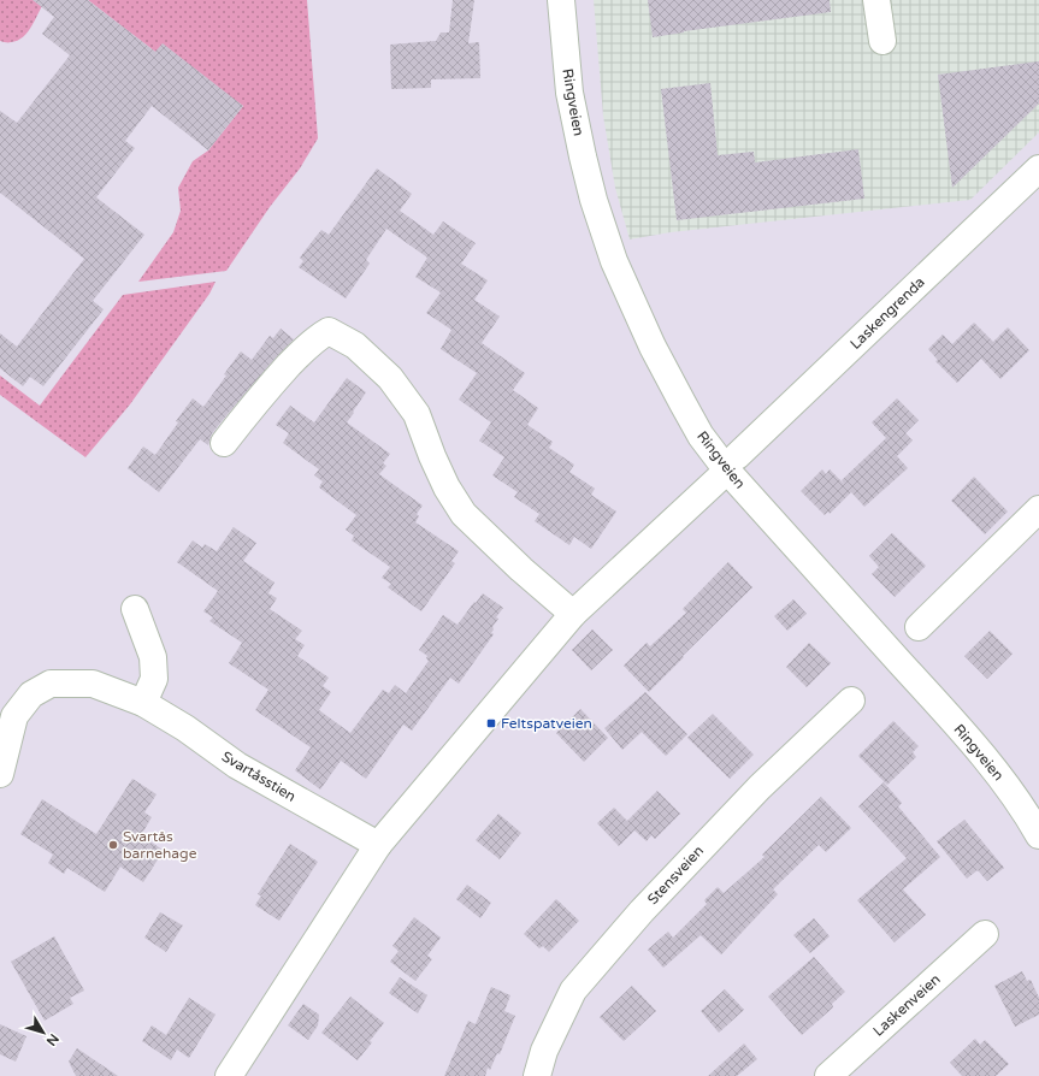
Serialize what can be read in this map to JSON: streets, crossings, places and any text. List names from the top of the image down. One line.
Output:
{"streets":{"street":["Ringveien","Laskengrenda","Svartåsstien","Stensveien","Laskenveien"]},"crossings":[["Ringveien","Laskengrenda"]],"places":{"transit":["Feltspatveien"],"other":["Svartås barnehage"]},"north":"bottom right"}
